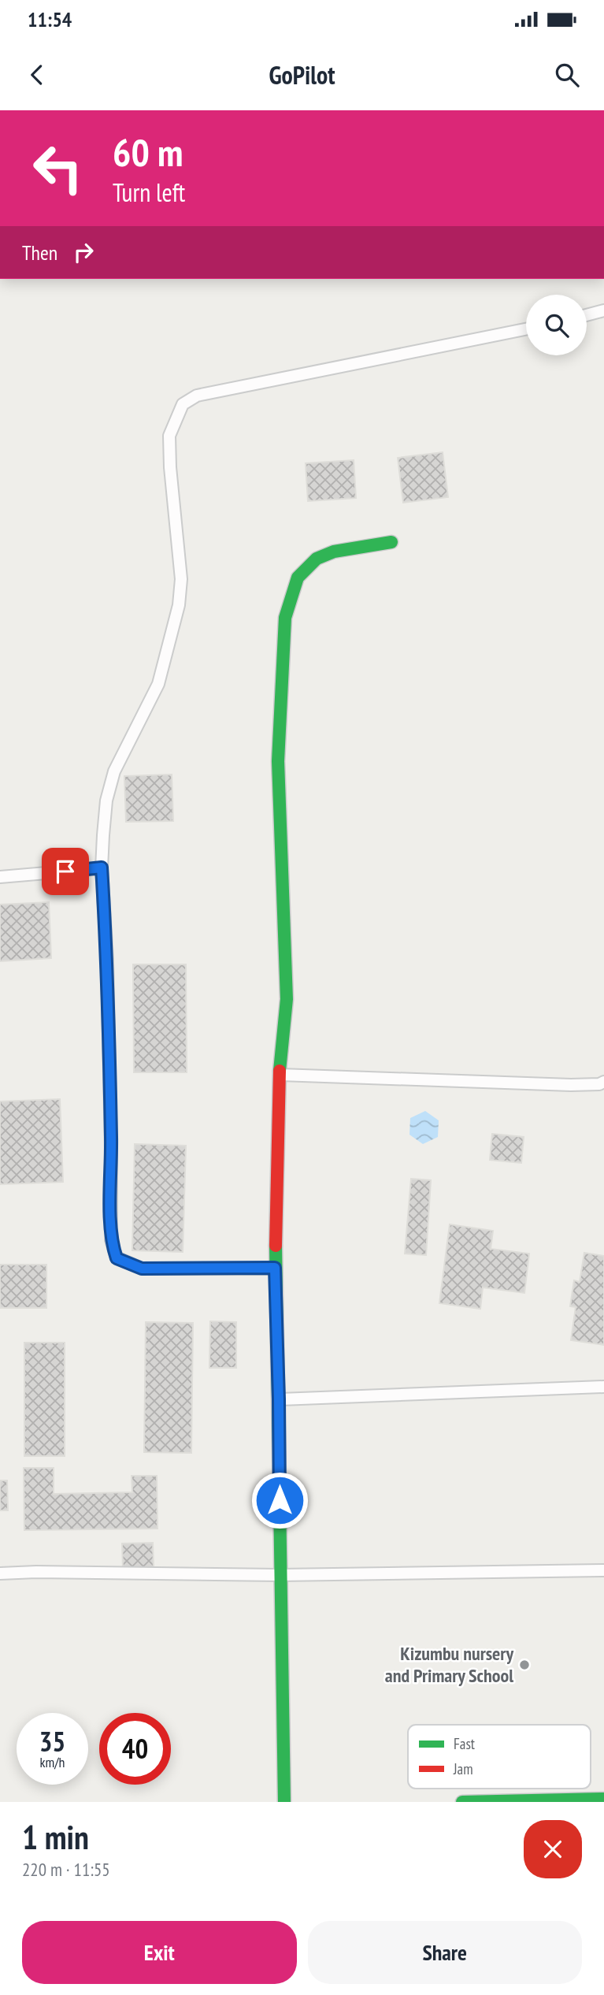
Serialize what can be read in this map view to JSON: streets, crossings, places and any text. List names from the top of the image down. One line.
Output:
{"places":["Kizumbu nursery and Primary School"],"legend":["Fast","Jam"],"page":{"status":"11:54","header":"GoPilot","turn":["60 m","Turn left"],"then":"Then","speed":"35 km/h","limit":"40","heading":["1 min","220 m · 11:55"],"buttons":["Exit","Share"]}}
